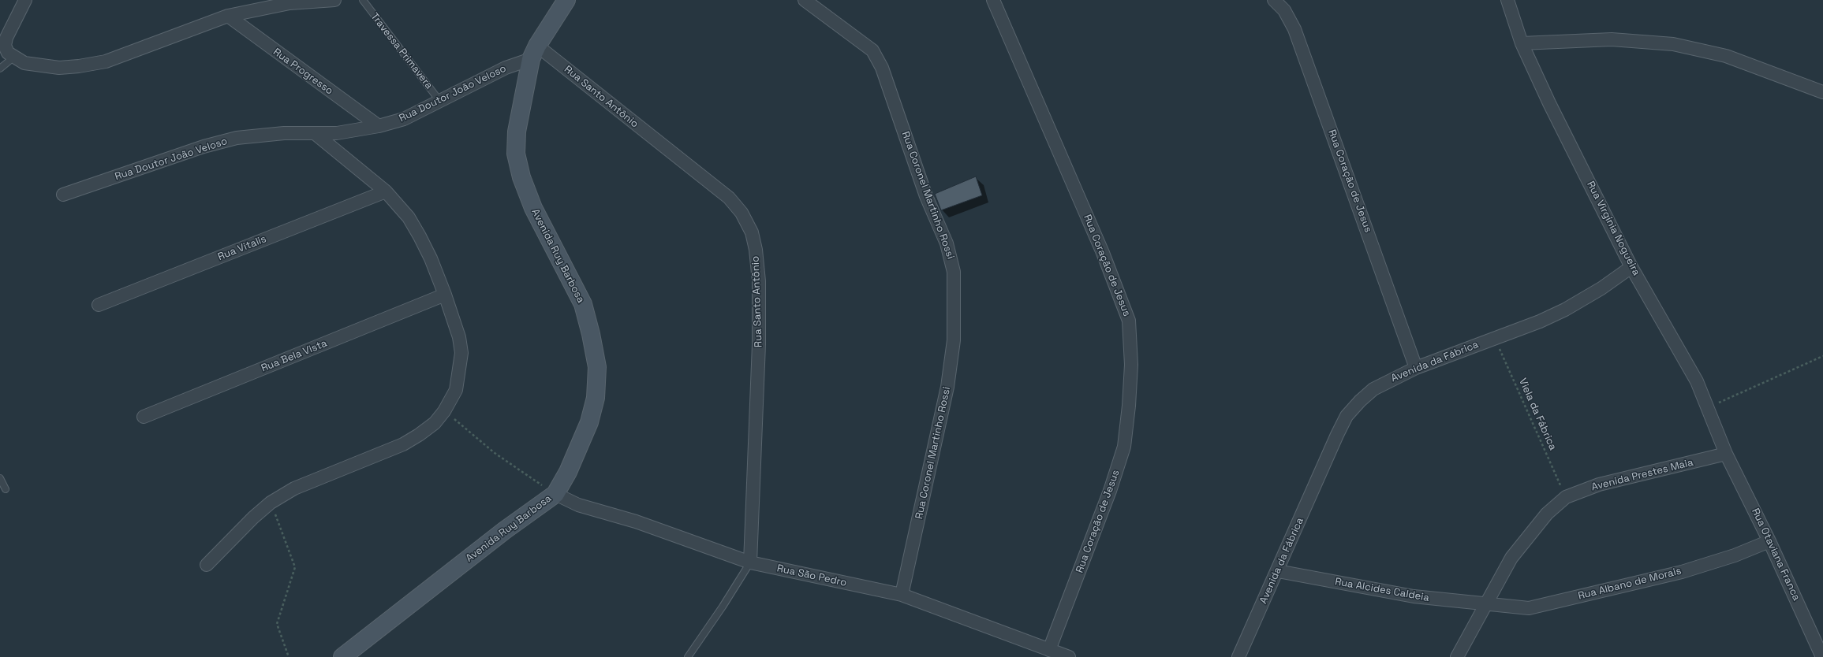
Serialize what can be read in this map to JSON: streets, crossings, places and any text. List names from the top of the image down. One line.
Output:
{"streets":{"street":["Rua Progresso","Rua Doutor João Veloso","Rua Santo Antônio","Rua Coração de Jesus","Rua Coronel Martinho Rossi","Rua Virgínia Nogueira","Rua Vitalis","Avenida Ruy Barbosa","Rua Bela Vista","Avenida da Fábrica","Avenida Prestes Maia","Rua Otaviana Franca","Rua São Pedro","Rua Albano de Morais","Rua Alcides Caldeia"],"lane":["Travessa Primavera"],"path":["Viela da Fábrica"]},"crossings":[["Travessa Primavera","Rua Doutor João Veloso"],["Rua Progresso","Rua Doutor João Veloso"],["Rua Doutor João Veloso","Rua Santo Antônio"],["Rua Doutor João Veloso","Avenida Ruy Barbosa"],["Rua Santo Antônio","Avenida Ruy Barbosa"],["Rua Santo Antônio","Rua São Pedro"],["Rua Coração de Jesus","Avenida da Fábrica"],["Rua Coração de Jesus","Rua São Pedro"],["Rua Coronel Martinho Rossi","Rua São Pedro"],["Rua Virgínia Nogueira","Avenida da Fábrica"],["Rua Virgínia Nogueira","Avenida Prestes Maia"],["Rua Virgínia Nogueira","Rua Otaviana Franca"],["Avenida Ruy Barbosa","Rua São Pedro"],["Avenida da Fábrica","Viela da Fábrica"],["Avenida da Fábrica","Rua Alcides Caldeia"],["Viela da Fábrica","Avenida Prestes Maia"],["Avenida Prestes Maia","Rua Otaviana Franca"],["Avenida Prestes Maia","Rua Albano de Morais"],["Avenida Prestes Maia","Rua Alcides Caldeia"],["Rua Otaviana Franca","Rua Albano de Morais"],["Rua Albano de Morais","Rua Alcides Caldeia"]]}
